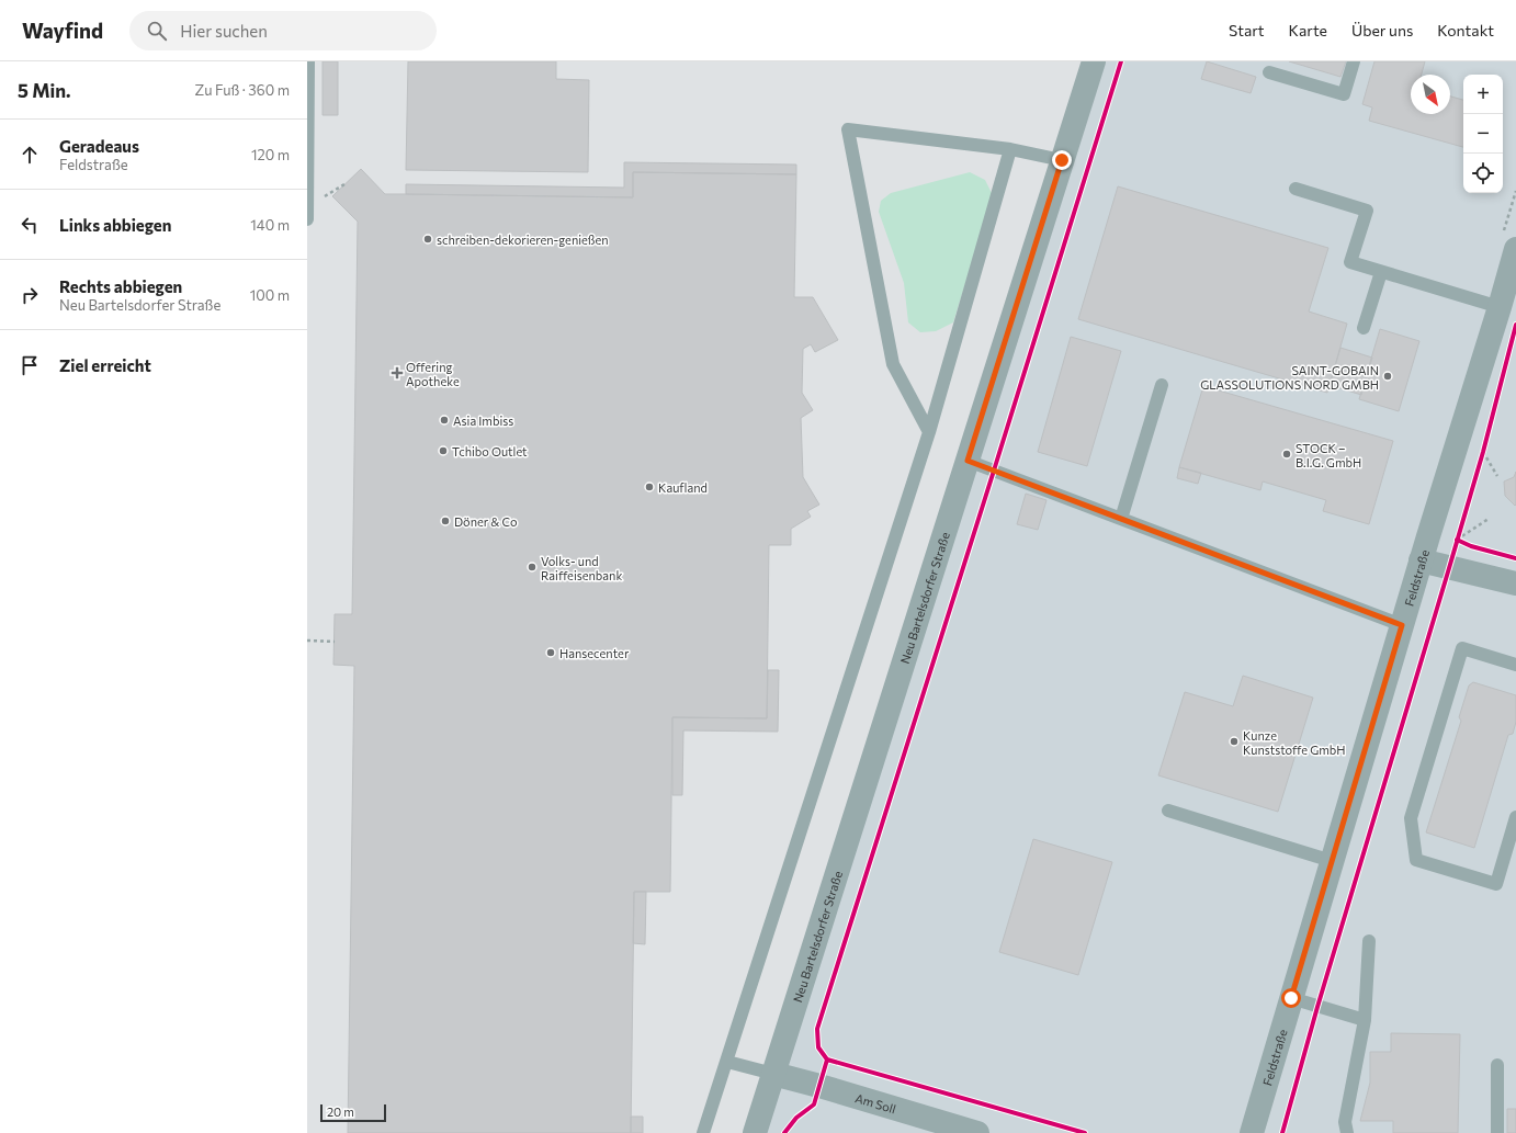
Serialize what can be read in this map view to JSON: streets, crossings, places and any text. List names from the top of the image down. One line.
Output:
{"streets":{"street":["Feldstraße","Neu Bartelsdorfer Straße","Am Soll"]},"crossings":[["Neu Bartelsdorfer Straße","Am Soll"]],"places":{"other":["schreiben-dekorieren-genießen","SAINT-GOBAIN GLASSOLUTIONS NORD GMBH","Asia Imbiss","Tchibo Outlet","STOCK – B.I.G. GmbH","Kaufland","Döner & Co","Volks- und Raiffeisenbank","Hansecenter","Kunze Kunststoffe GmbH"],"health":["Offering Apotheke"]},"scale_bar":"20 m","north":"bottom right","page":{"header":"Wayfind","search":"Hier suchen","nav":["Start","Karte","Über uns","Kontakt"],"heading":["5 Min.","Zu Fuß · 360 m"],"map_buttons":["+","−"],"list":[["Geradeaus","Feldstraße","120 m"],["Links abbiegen","140 m"],["Rechts abbiegen","Neu Bartelsdorfer Straße","100 m"],"Ziel erreicht"],"scale":"20 m"}}
